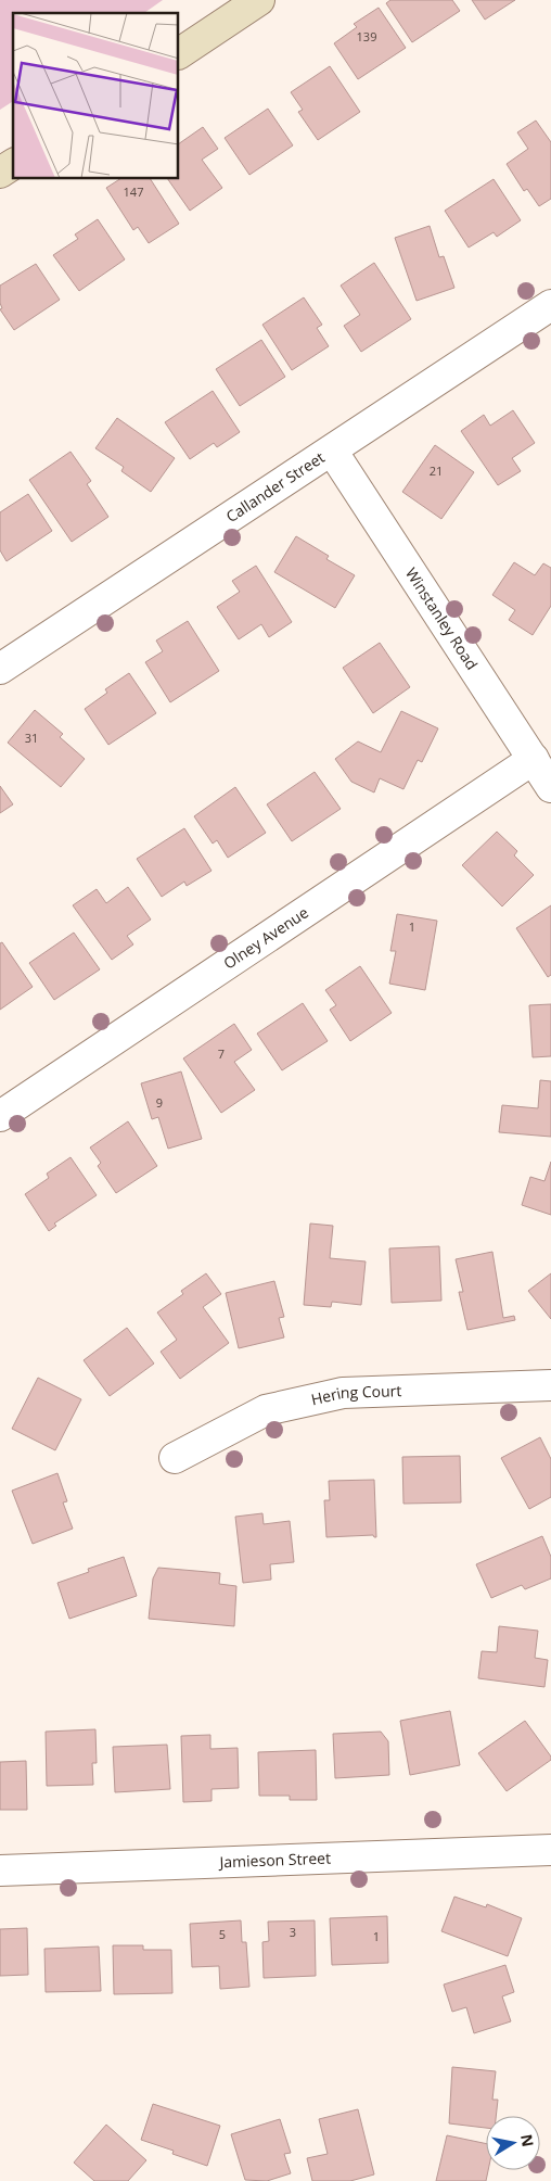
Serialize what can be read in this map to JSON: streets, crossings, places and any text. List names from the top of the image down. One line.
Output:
{"streets":{"street":["Callander Street","Winstanley Road","Olney Avenue","Hering Court","Jamieson Street"]},"crossings":[["Callander Street","Winstanley Road"],["Winstanley Road","Olney Avenue"]],"house_numbers":["139","147","21","31","1","7","9","3","5","1"],"north":"right"}
